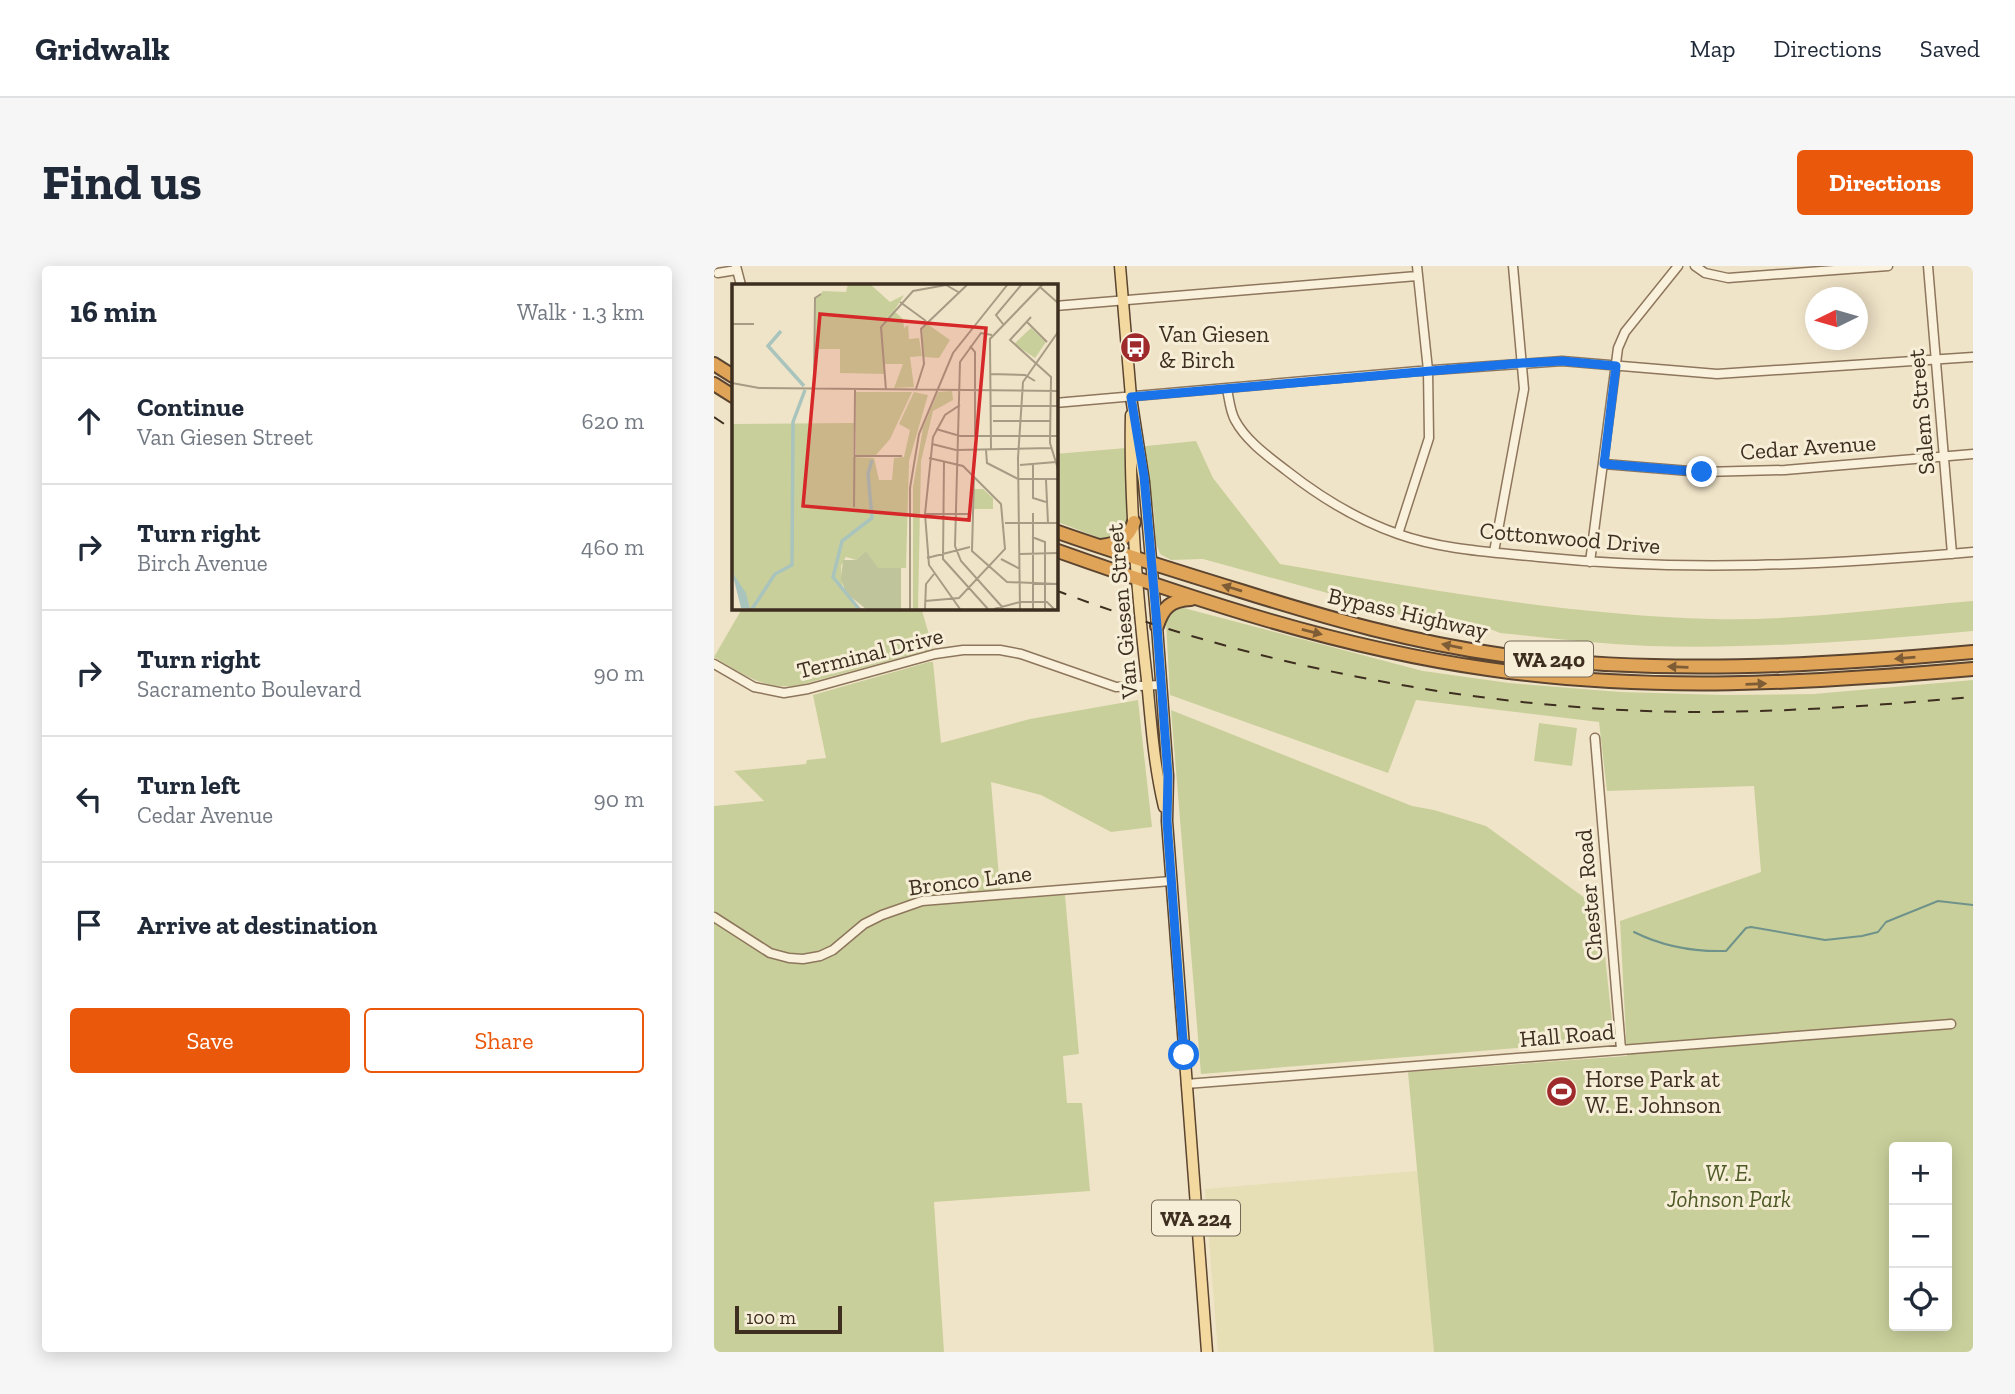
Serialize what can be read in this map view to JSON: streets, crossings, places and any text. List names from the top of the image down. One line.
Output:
{"streets":{"highway":["Bypass Highway","WA 240"],"main road":["Van Giesen Street","WA 224"],"street":["Salem Street","Cedar Avenue","Cottonwood Drive","Terminal Drive","Bronco Lane","Chester Road","Hall Road"]},"crossings":[["Salem Street","Cedar Avenue"],["Salem Street","Cottonwood Drive"],["Van Giesen Street","Bypass Highway"],["Van Giesen Street","Terminal Drive"],["Van Giesen Street","Bronco Lane"],["Van Giesen Street","Hall Road"],["Chester Road","Hall Road"]],"parks":["W. E. Johnson Park"],"places":{"bus stop":["Van Giesen & Birch"],"sports":["Horse Park at W. E. Johnson"]},"scale_bar":"100 m","north":"left","page":{"header":"Gridwalk","nav":["Map","Directions","Saved"],"buttons":["Directions",["Save","Share"]],"title":"Find us","heading":["16 min","Walk · 1.3 km"],"list":[["Continue","Van Giesen Street","620 m"],["Turn right","Birch Avenue","460 m"],["Turn right","Sacramento Boulevard","90 m"],["Turn left","Cedar Avenue","90 m"],"Arrive at destination"],"map_buttons":["+","−"],"scale":"100 m"}}
